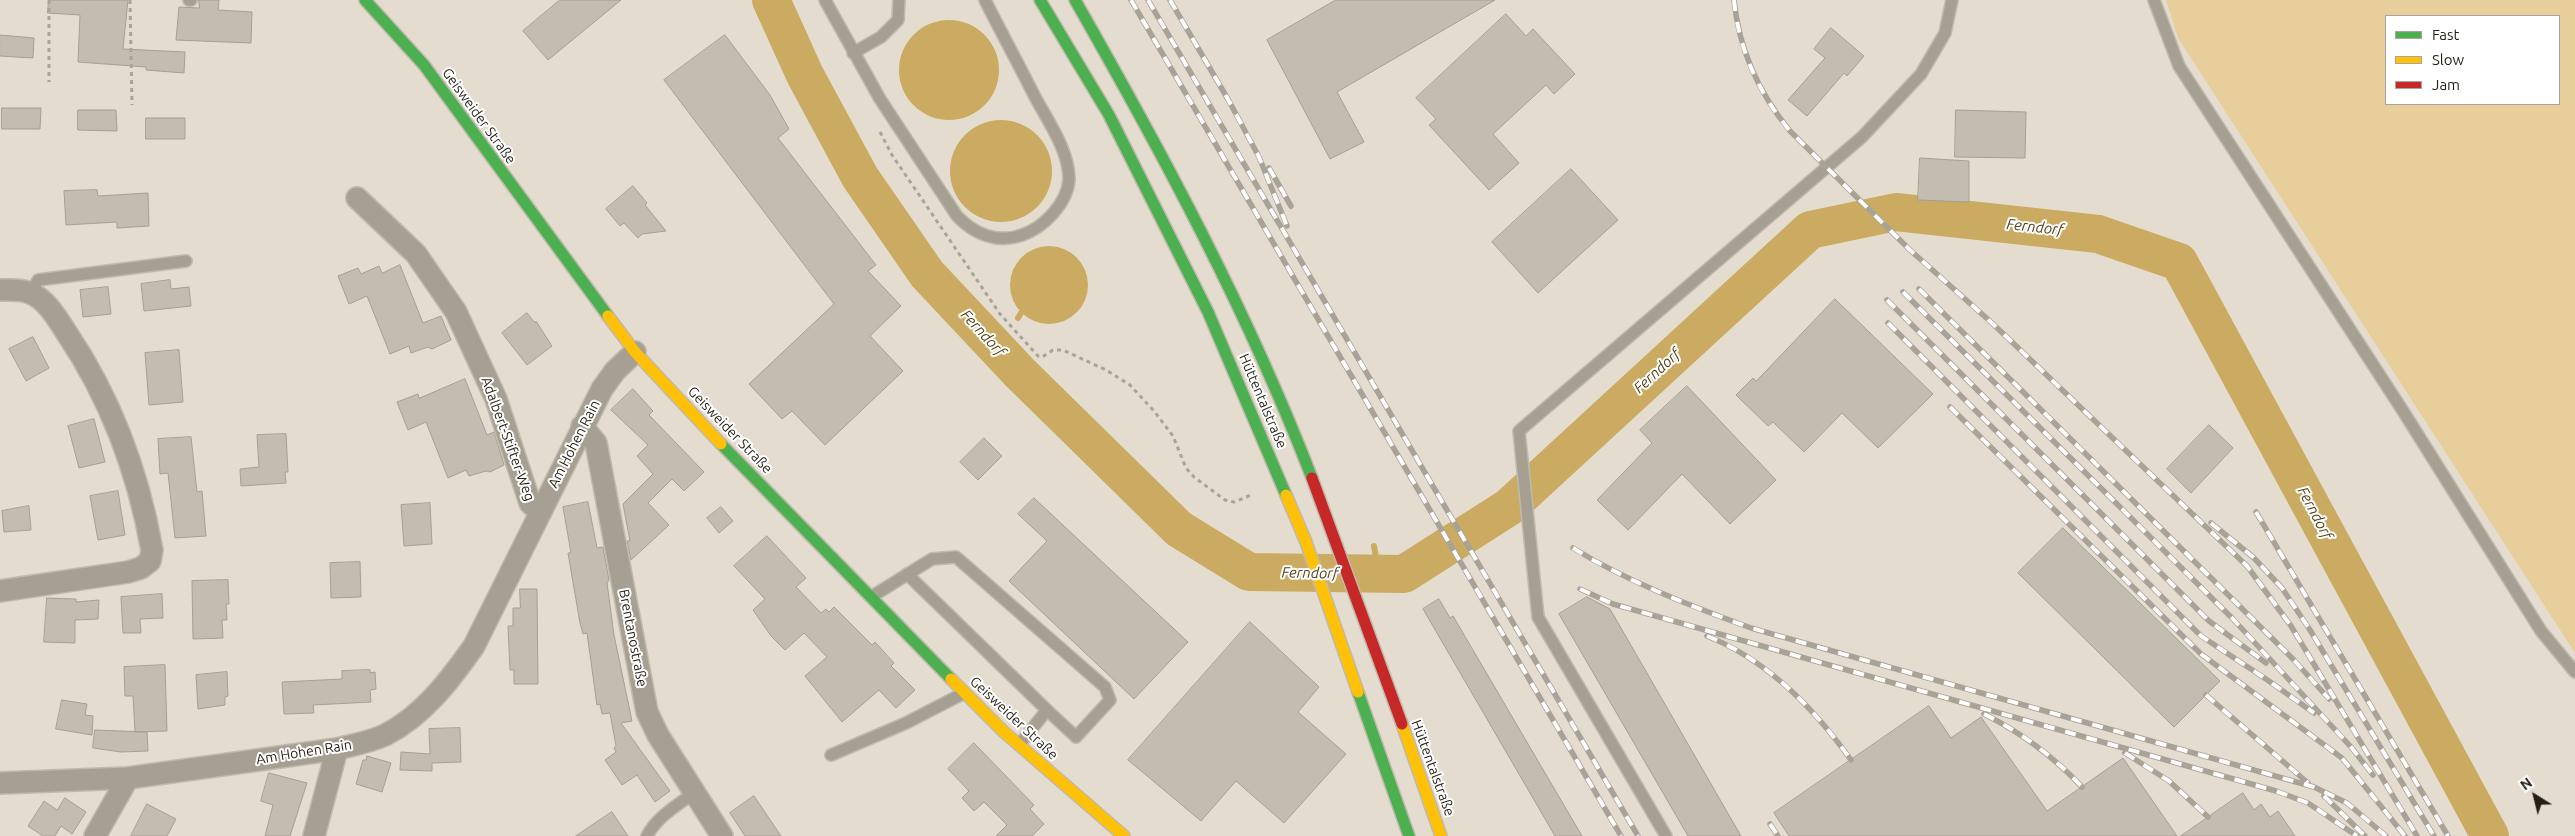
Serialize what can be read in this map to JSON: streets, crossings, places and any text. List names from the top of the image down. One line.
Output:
{"streets":{"main road":["Geisweider Straße","Hüttentalstraße"],"street":["Adalbert-Stifter-Weg","Am Hohen Rain","Brentanostraße"]},"crossings":[["Geisweider Straße","Am Hohen Rain"],["Adalbert-Stifter-Weg","Am Hohen Rain"],["Am Hohen Rain","Brentanostraße"]],"water":["Ferndorf"],"legend":["Fast","Slow","Jam"],"north":"top left"}
